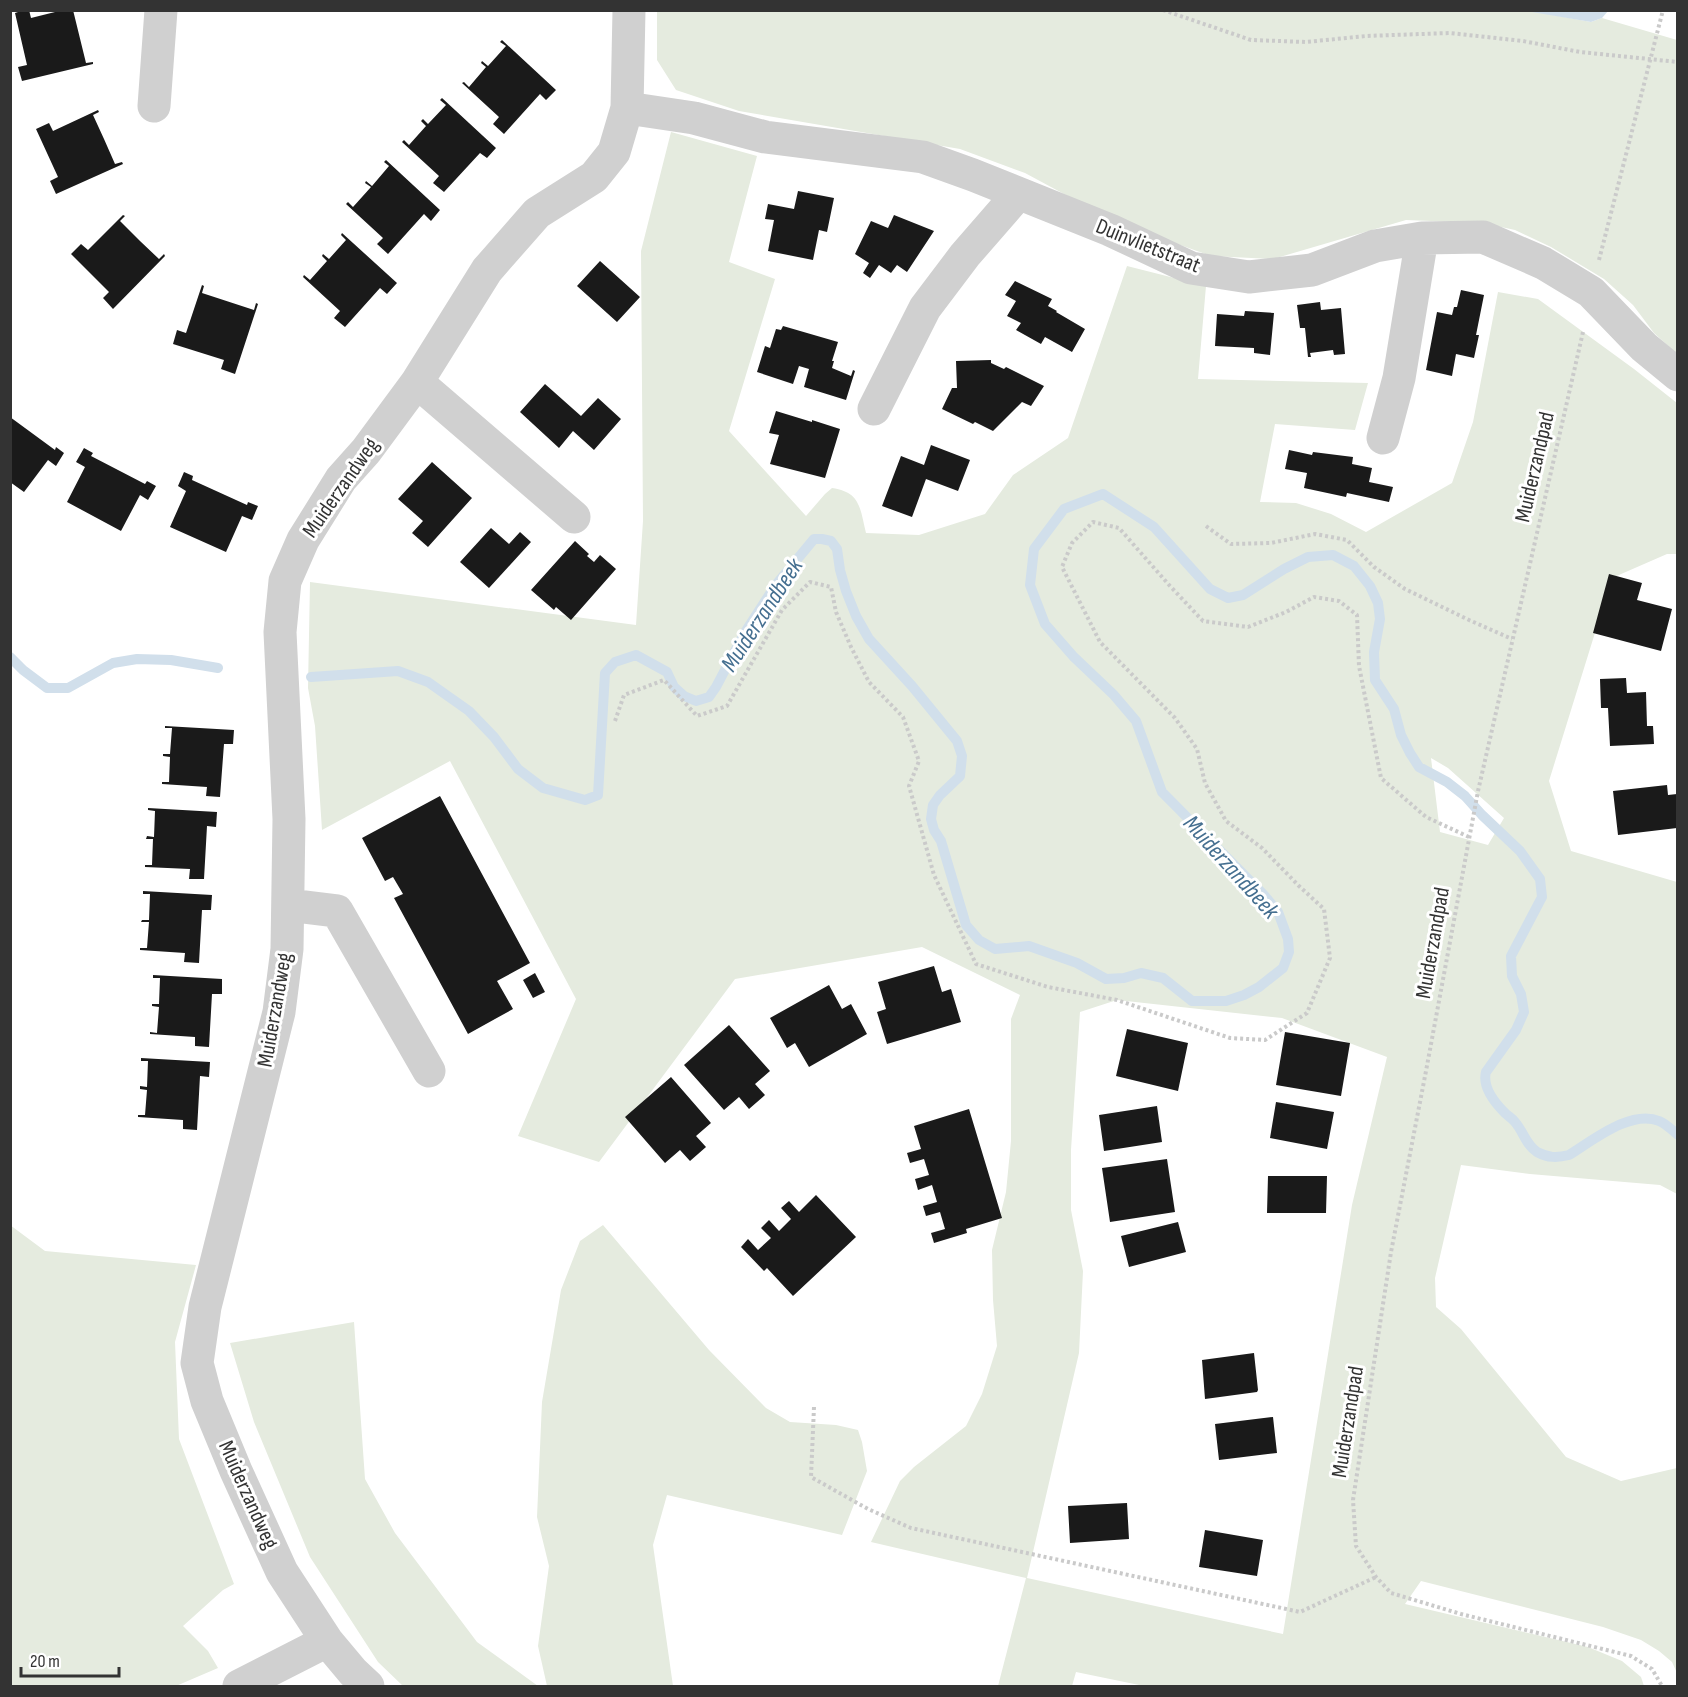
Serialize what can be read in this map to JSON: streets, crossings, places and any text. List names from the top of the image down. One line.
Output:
{"streets":{"street":["Duinvlietstraat","Muiderzandweg"],"path":["Muiderzandpad"]},"crossings":[["Duinvlietstraat","Muiderzandpad"],["Duinvlietstraat","Muiderzandweg"]],"water":["Muiderzandbeek"],"scale_bar":"20 m"}
